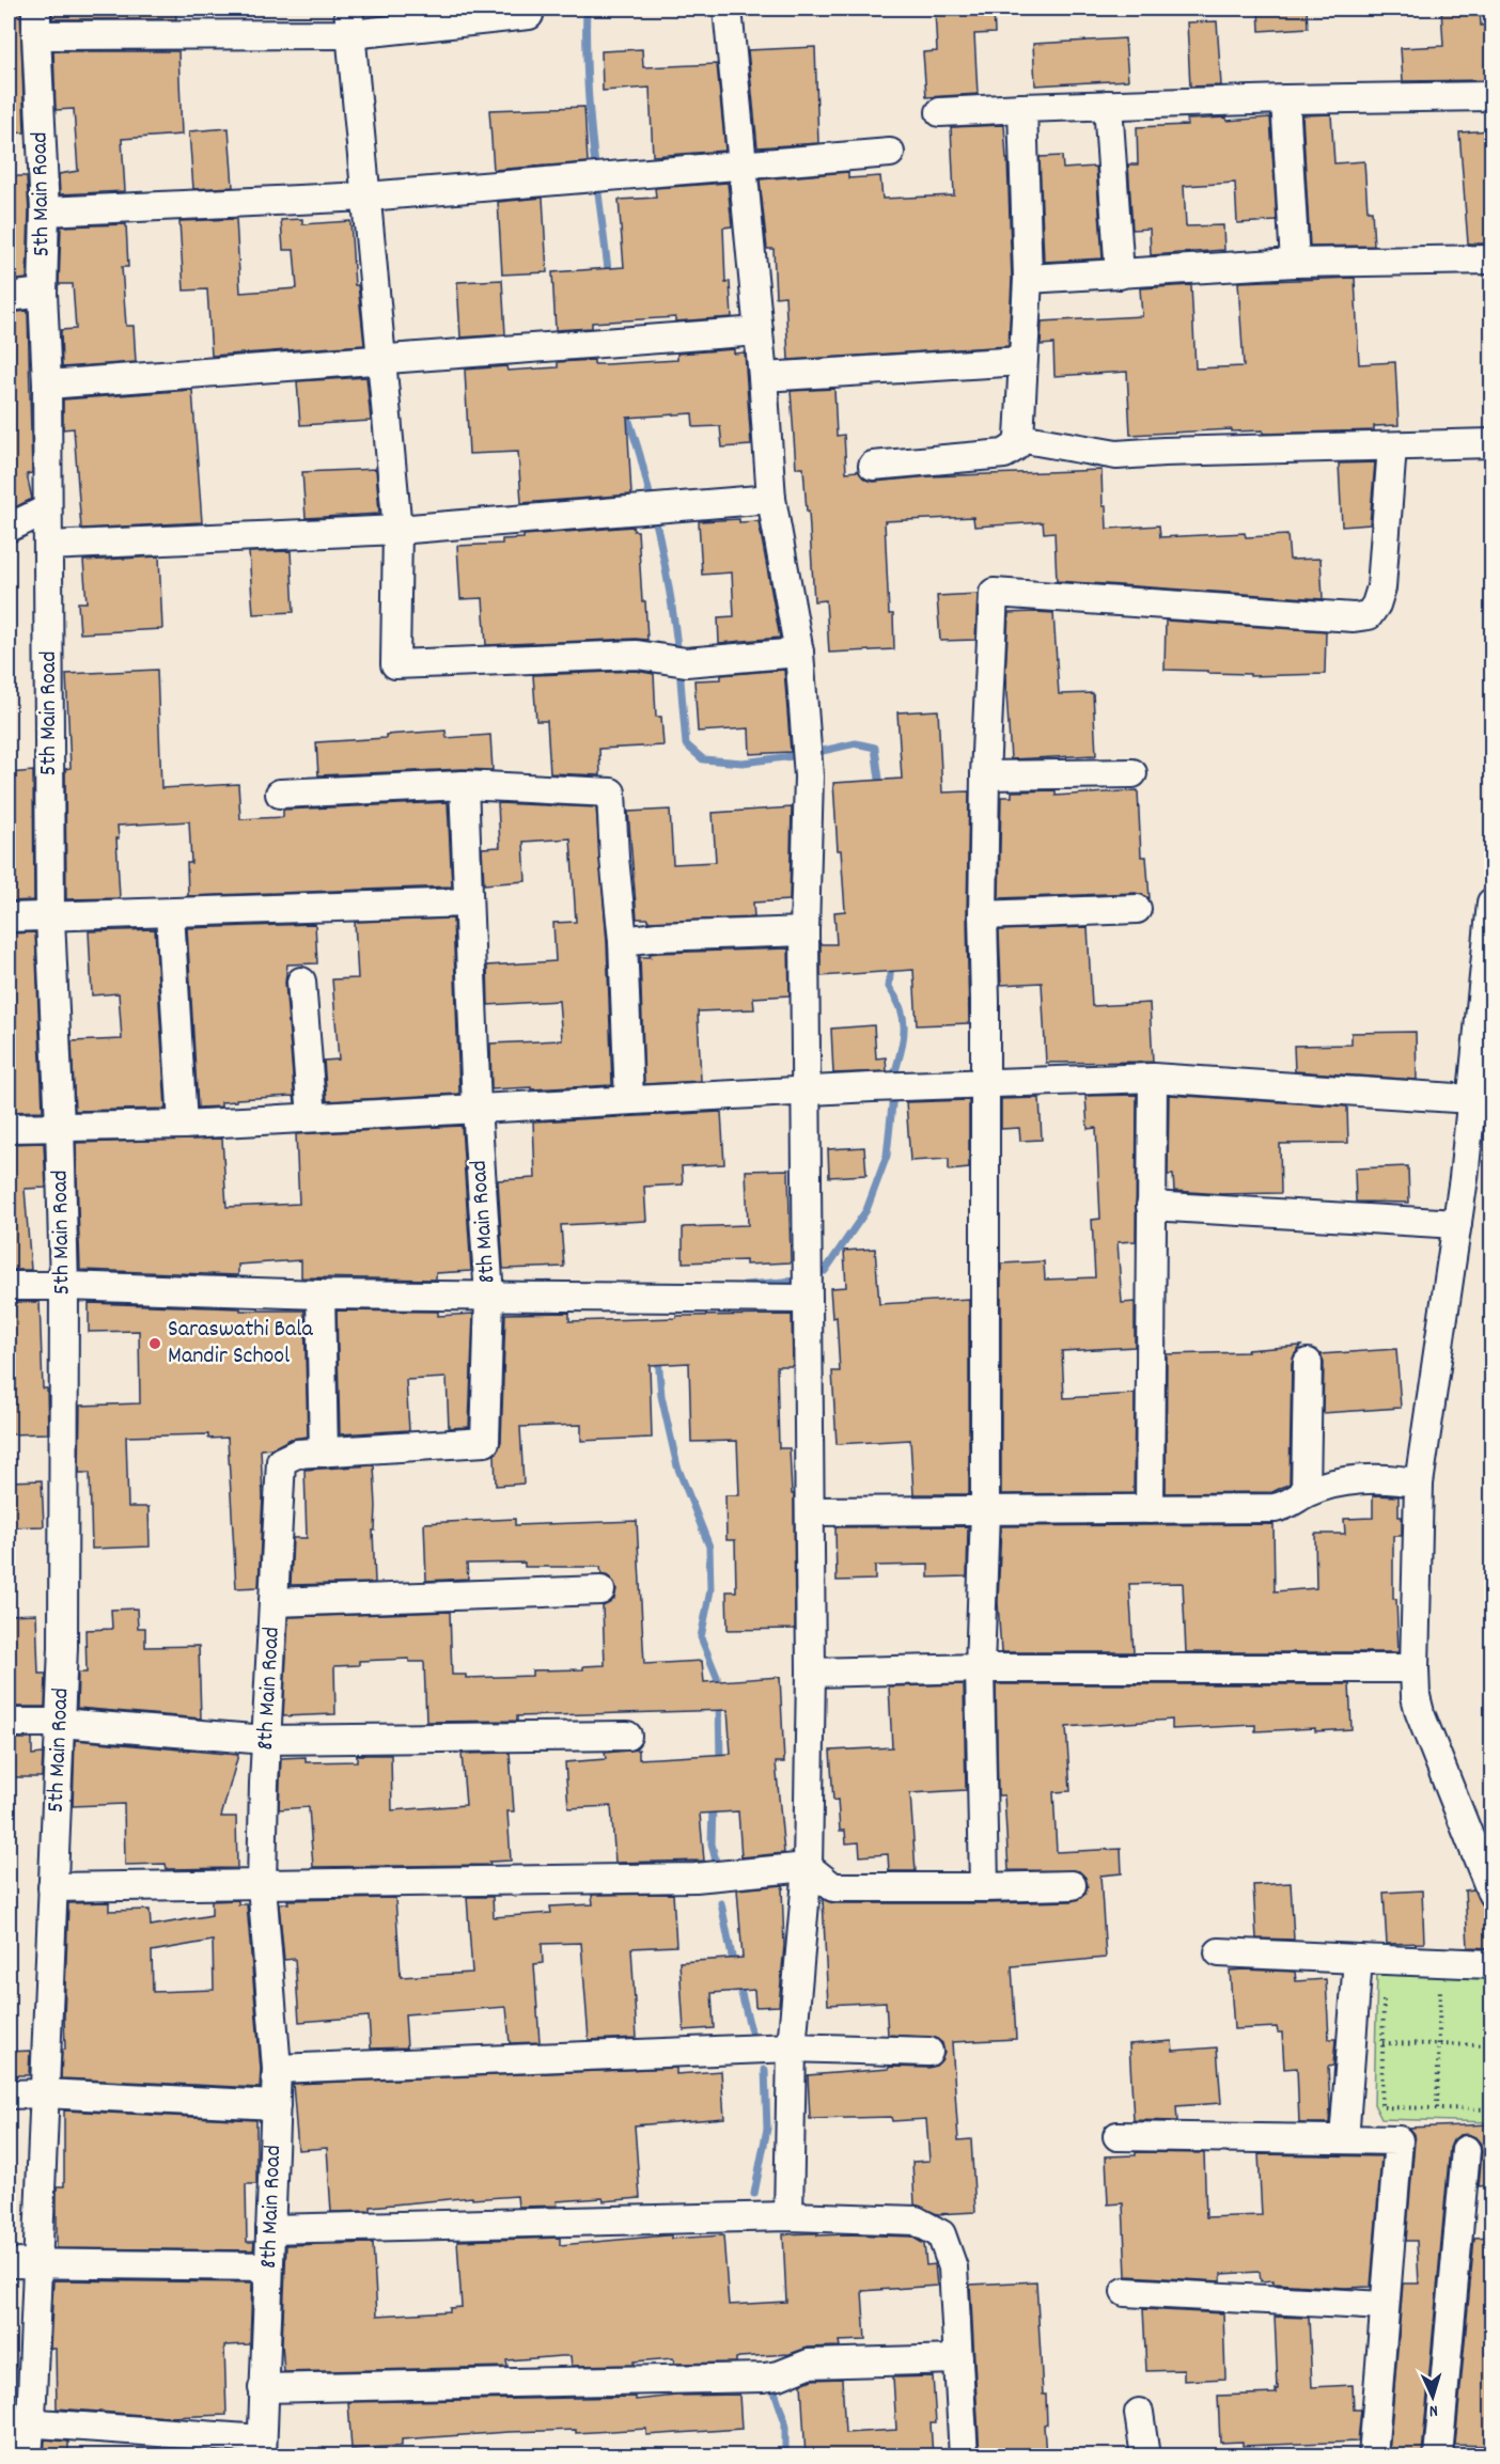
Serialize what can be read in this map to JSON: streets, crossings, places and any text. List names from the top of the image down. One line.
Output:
{"streets":{"street":["5th Main Road","8th Main Road"]},"places":["Saraswathi Bala Mandir School"],"north":"bottom"}
